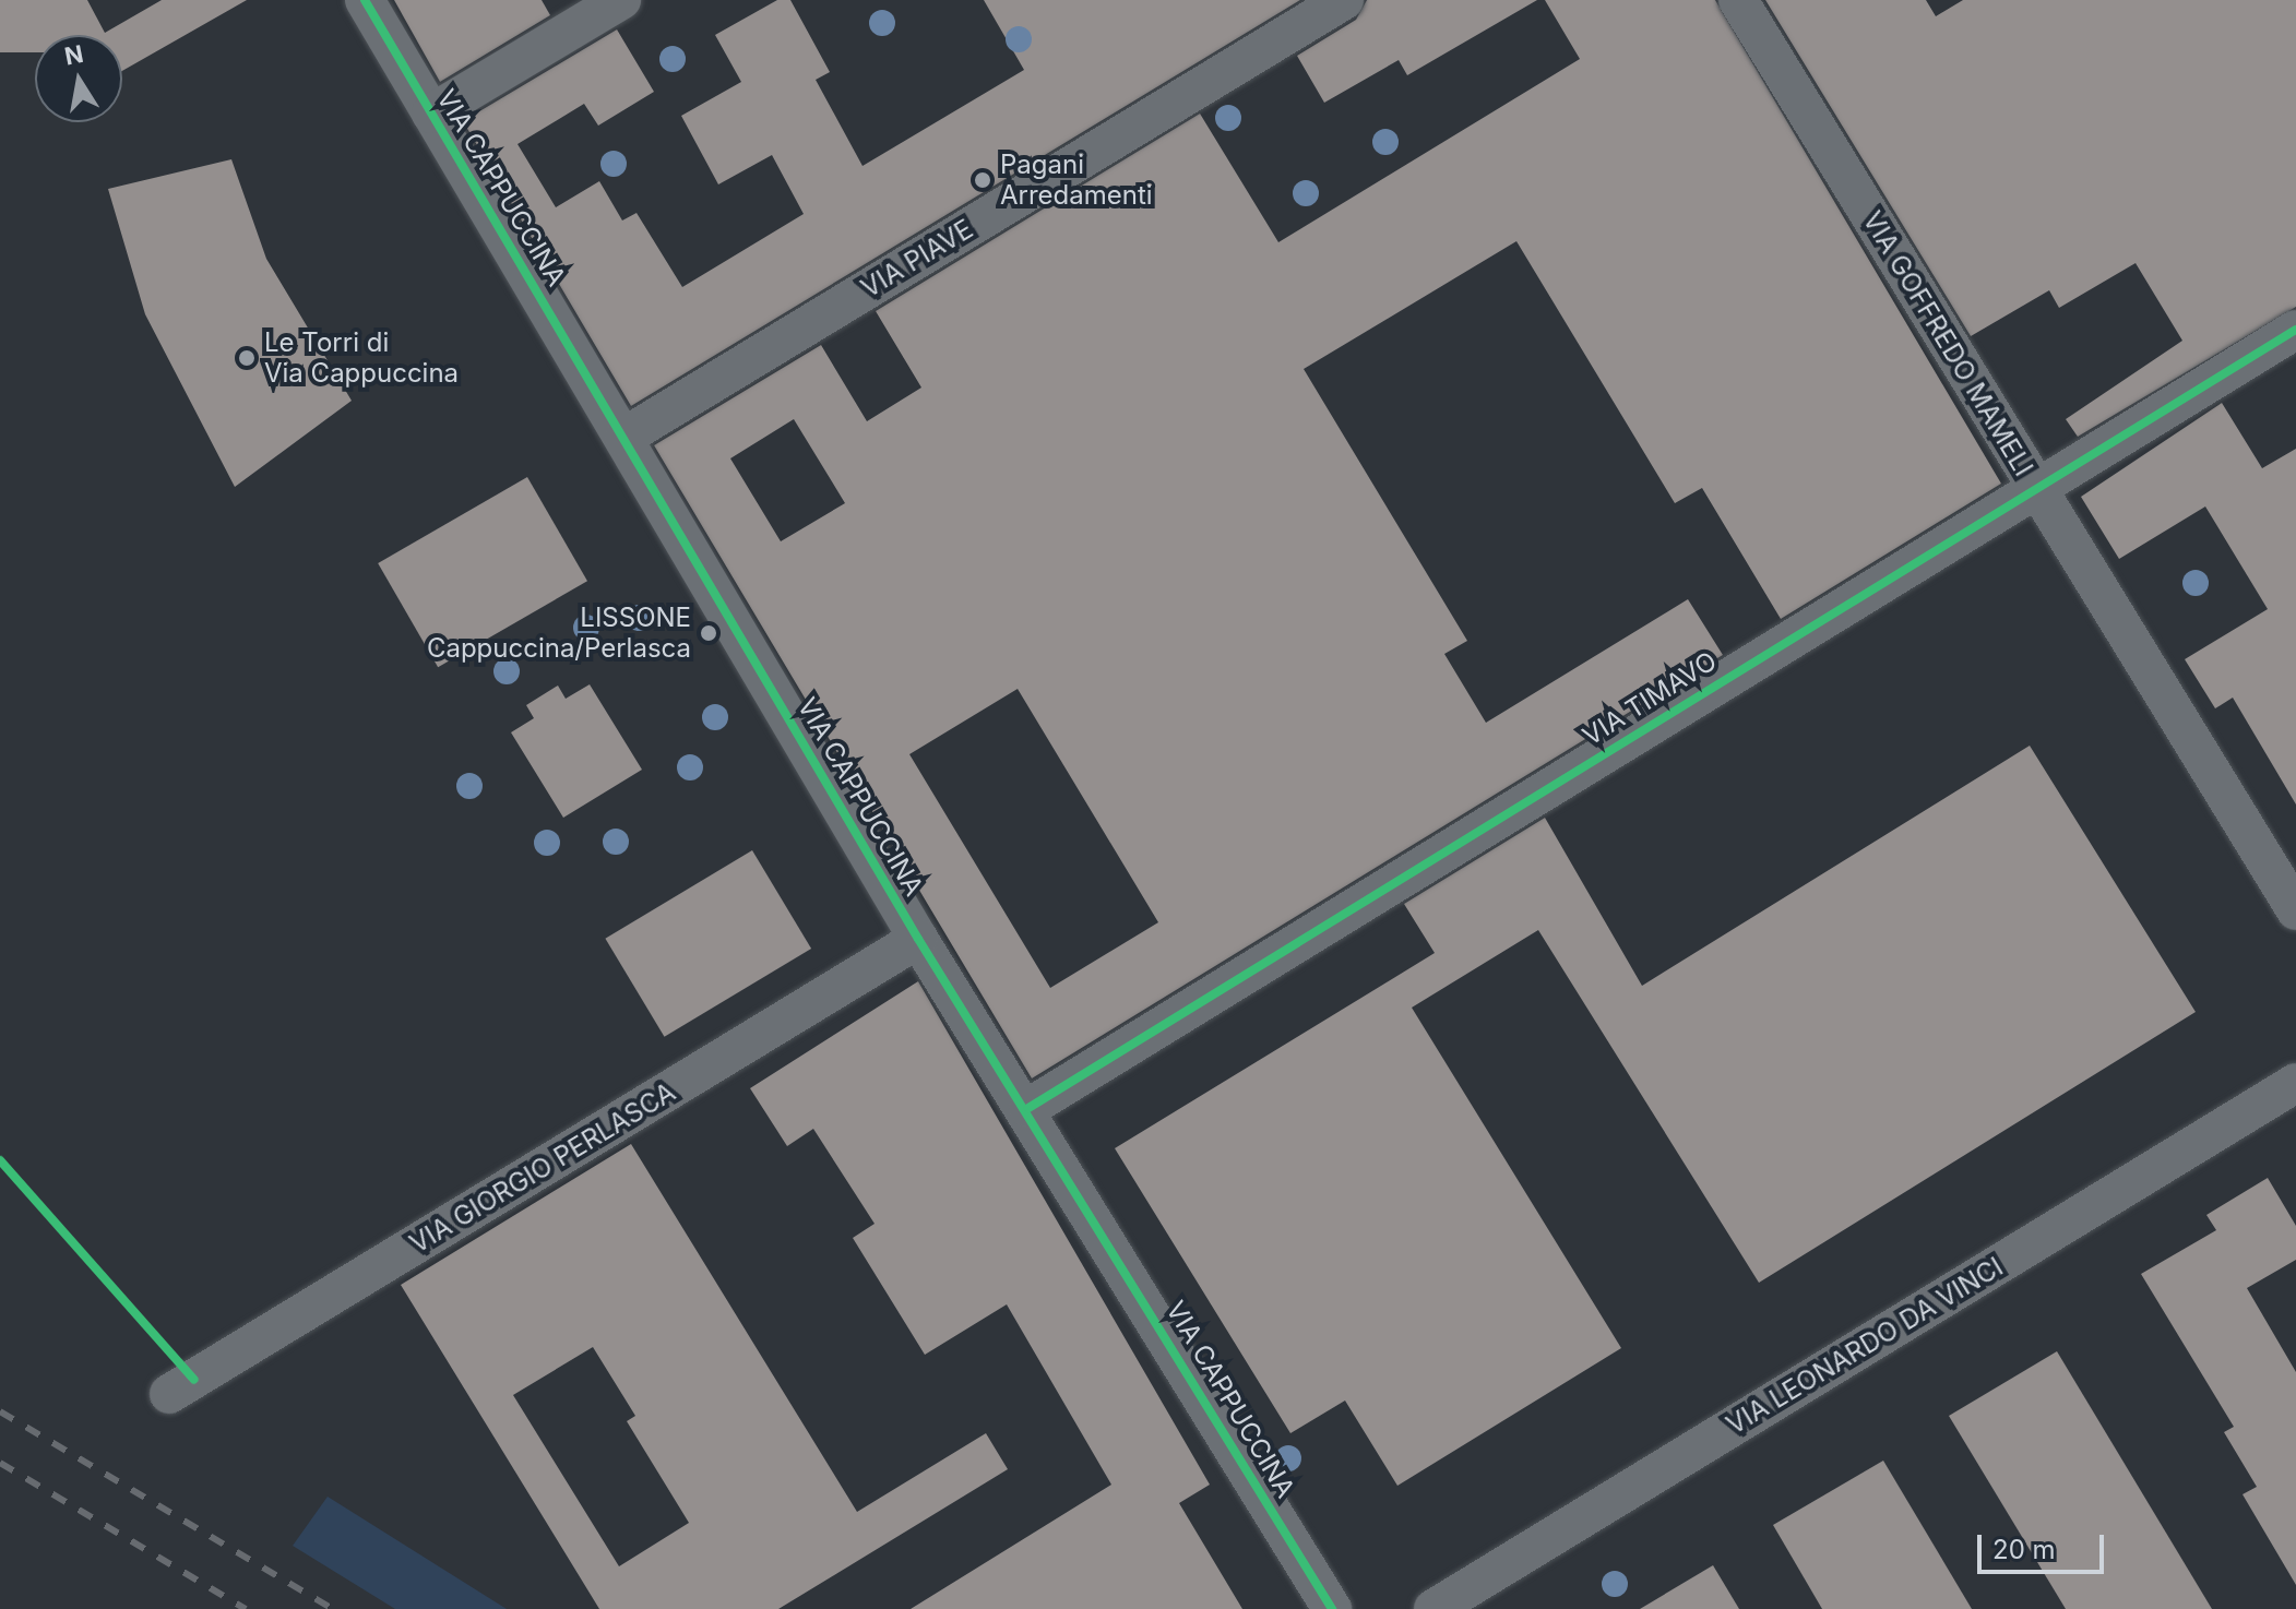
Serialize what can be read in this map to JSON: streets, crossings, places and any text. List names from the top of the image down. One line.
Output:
{"streets":{"street":["VIA CAPPUCCINA","VIA PIAVE","VIA GOFFREDO MAMELI","VIA TIMAVO","VIA GIORGIO PERLASCA","VIA LEONARDO DA VINCI"]},"crossings":[["VIA CAPPUCCINA","VIA PIAVE"],["VIA CAPPUCCINA","VIA TIMAVO"],["VIA CAPPUCCINA","VIA GIORGIO PERLASCA"],["VIA GOFFREDO MAMELI","VIA TIMAVO"]],"places":["Pagani Arredamenti","Le Torri di Via Cappuccina","LISSONE Cappuccina/Perlasca"],"scale_bar":"20 m","north":"top"}
